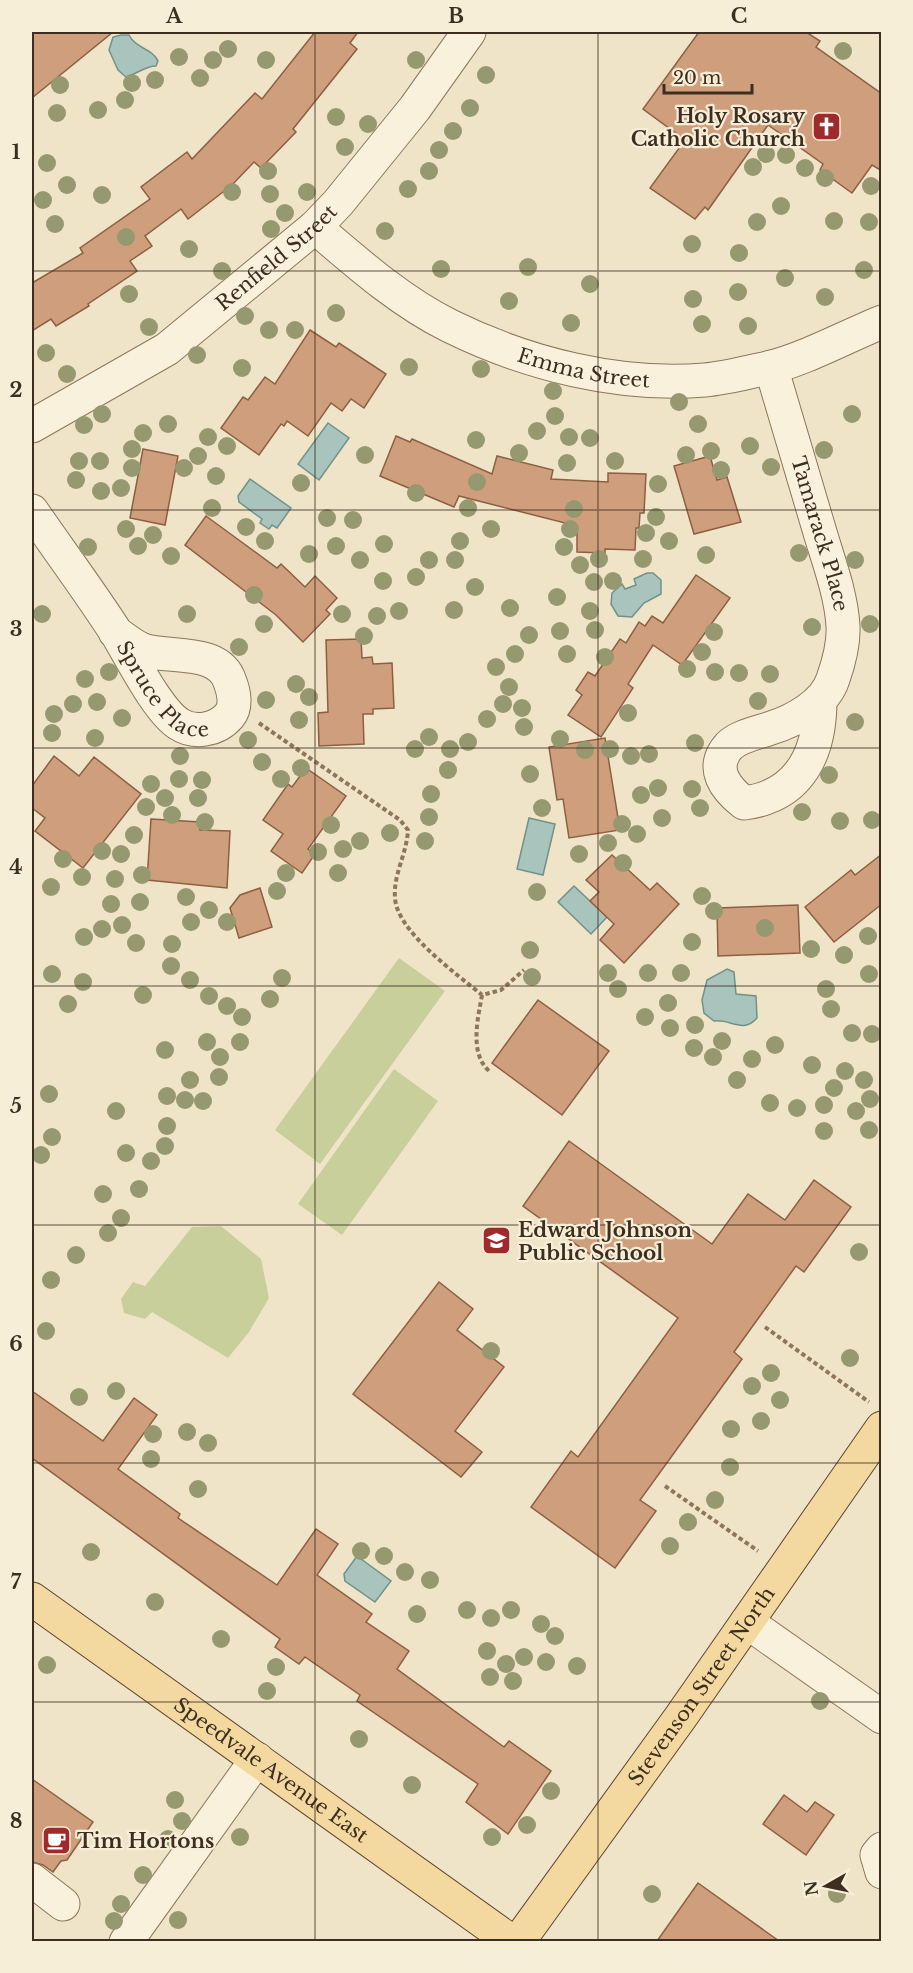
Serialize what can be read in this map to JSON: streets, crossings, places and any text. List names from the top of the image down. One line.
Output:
{"streets":{"main road":["Stevenson Street North","Speedvale Avenue East"],"street":["Renfield Street","Emma Street","Tamarack Place","Spruce Place"]},"crossings":[["Renfield Street","Emma Street"],["Emma Street","Tamarack Place"]],"places":{"church":["Holy Rosary Catholic Church"],"school or university":["Edward Johnson Public School"],"cafe":["Tim Hortons"]},"scale_bar":"20 m","north":"left","grid":{"columns":["A","B","C"],"rows":["1","2","3","4","5","6","7","8"]}}
